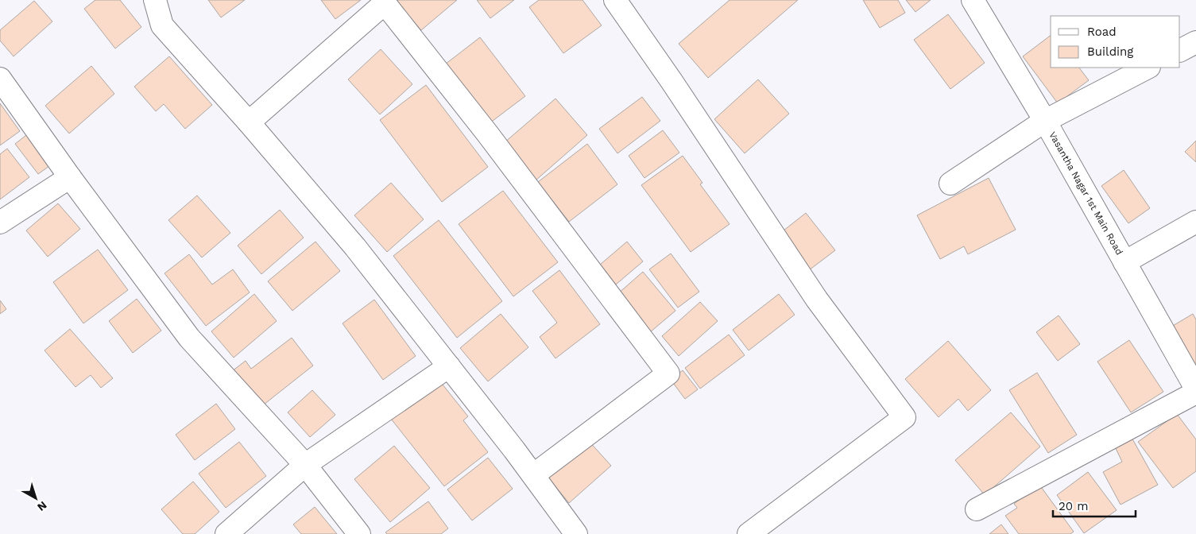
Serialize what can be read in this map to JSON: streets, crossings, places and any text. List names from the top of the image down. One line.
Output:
{"streets":{"street":["Vasantha Nagar 1st Main Road"]},"legend":["Road","Building"],"scale_bar":"20 m","north":"bottom right"}
